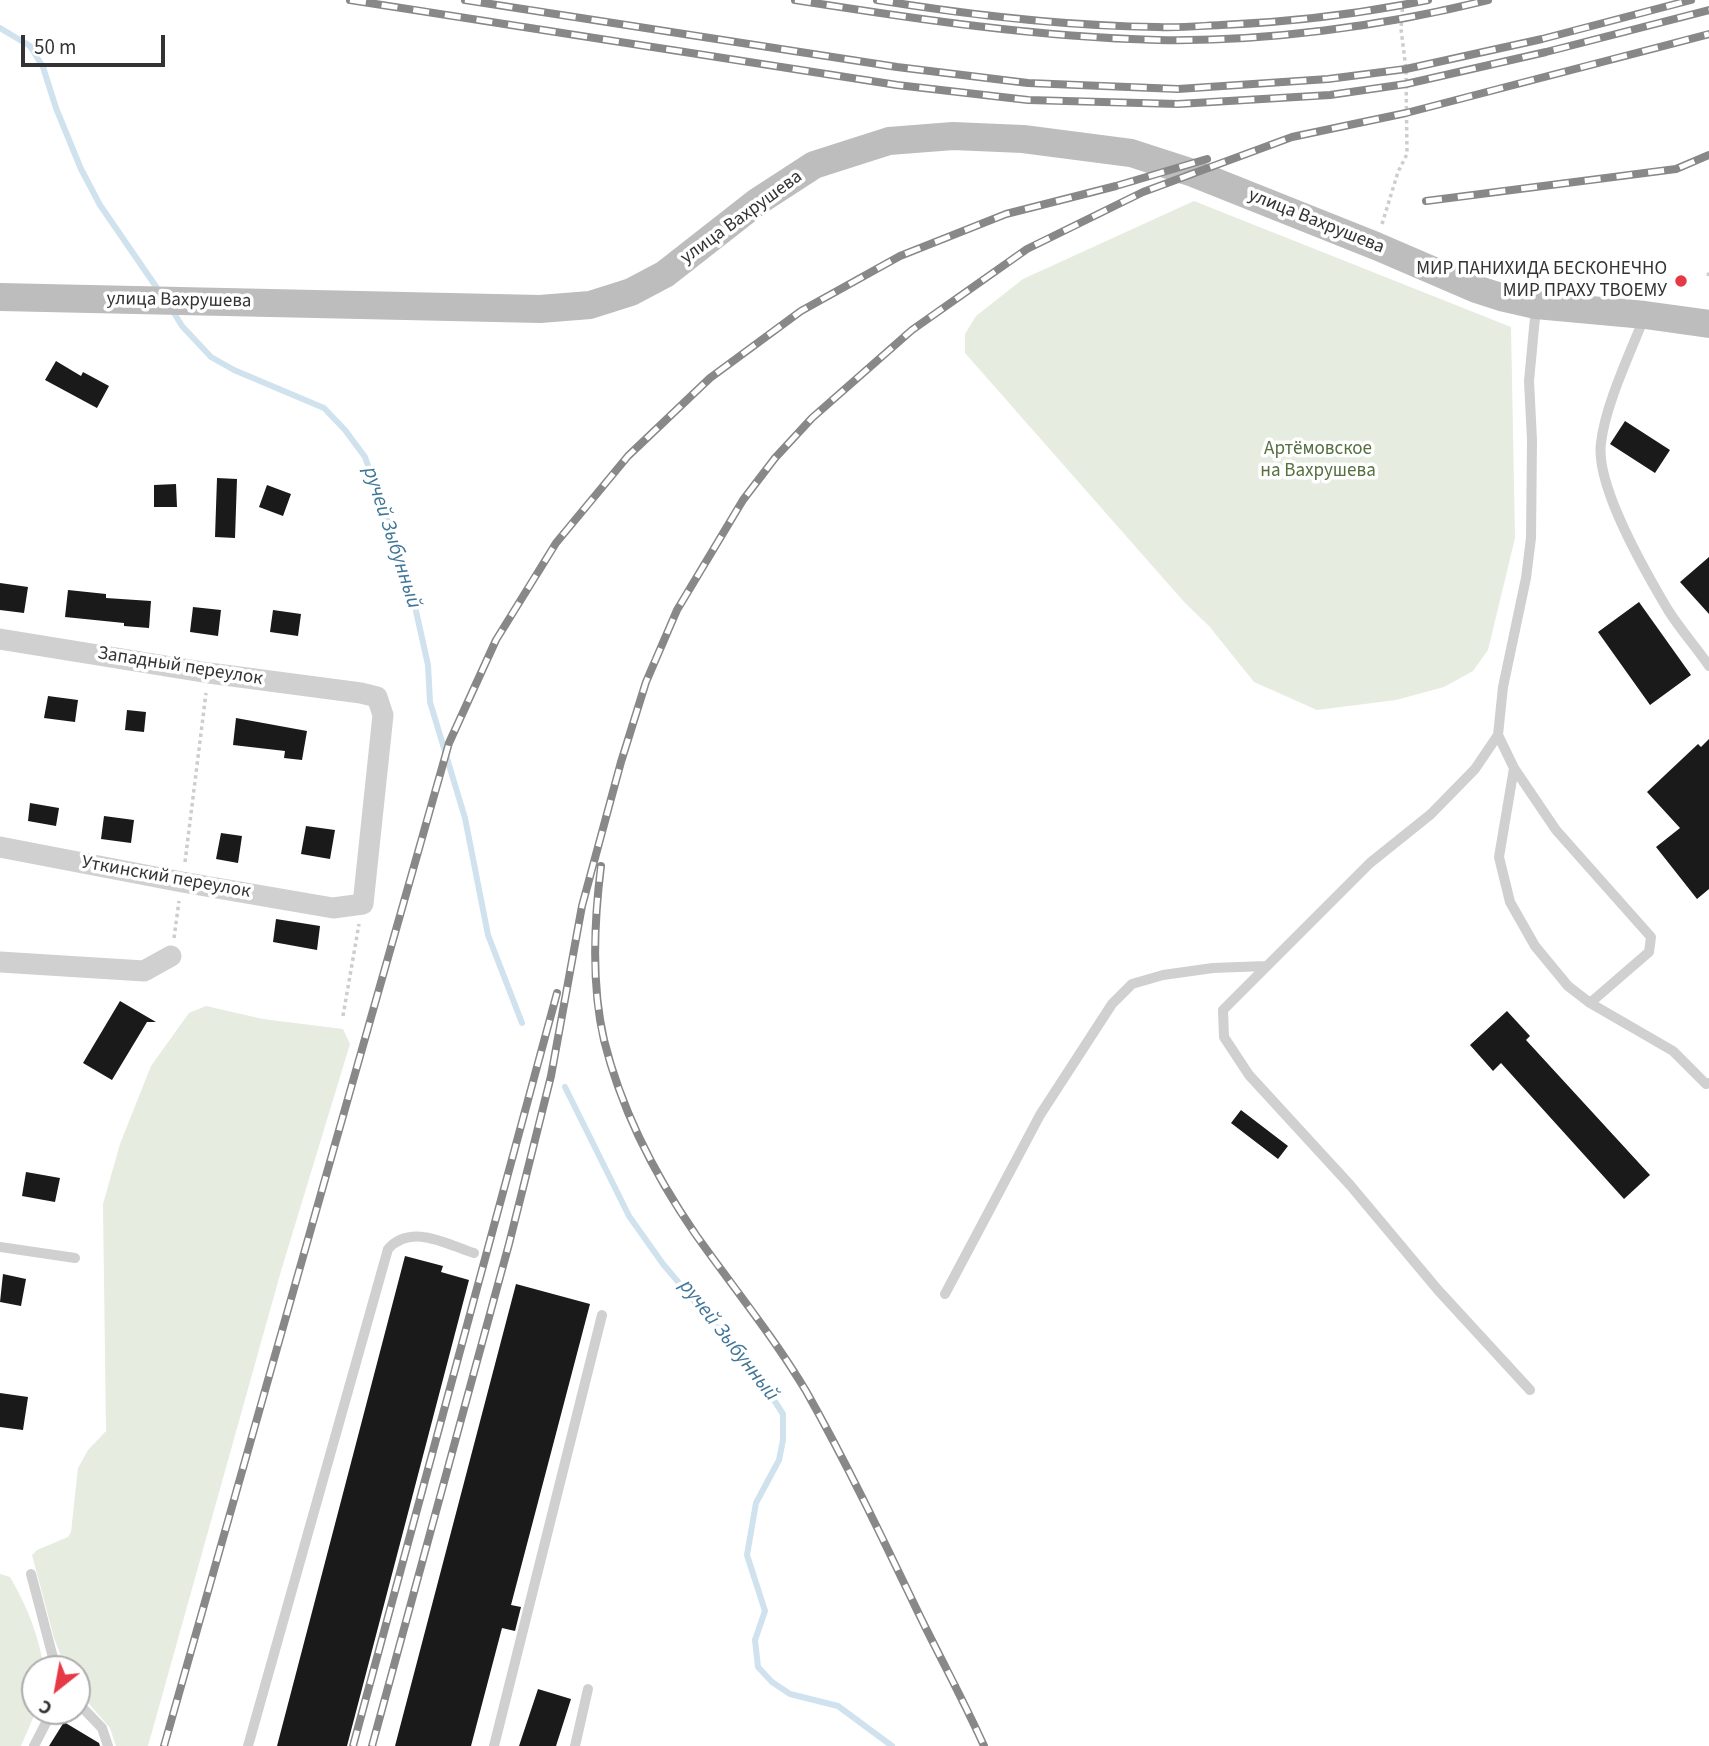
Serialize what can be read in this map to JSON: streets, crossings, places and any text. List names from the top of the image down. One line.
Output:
{"streets":{"main road":["улица Вахрушева"],"street":["Западный переулок","Уткинский переулок"]},"crossings":[["Западный переулок","Уткинский переулок"]],"water":["ручей Зыбунный"],"parks":["Артёмовское на Вахрушева"],"places":["МИР ПАНИХИДА БЕСКОНЕЧНО МИР ПРАХУ ТВОЕМУ"],"scale_bar":"50 m","north":"bottom left"}
